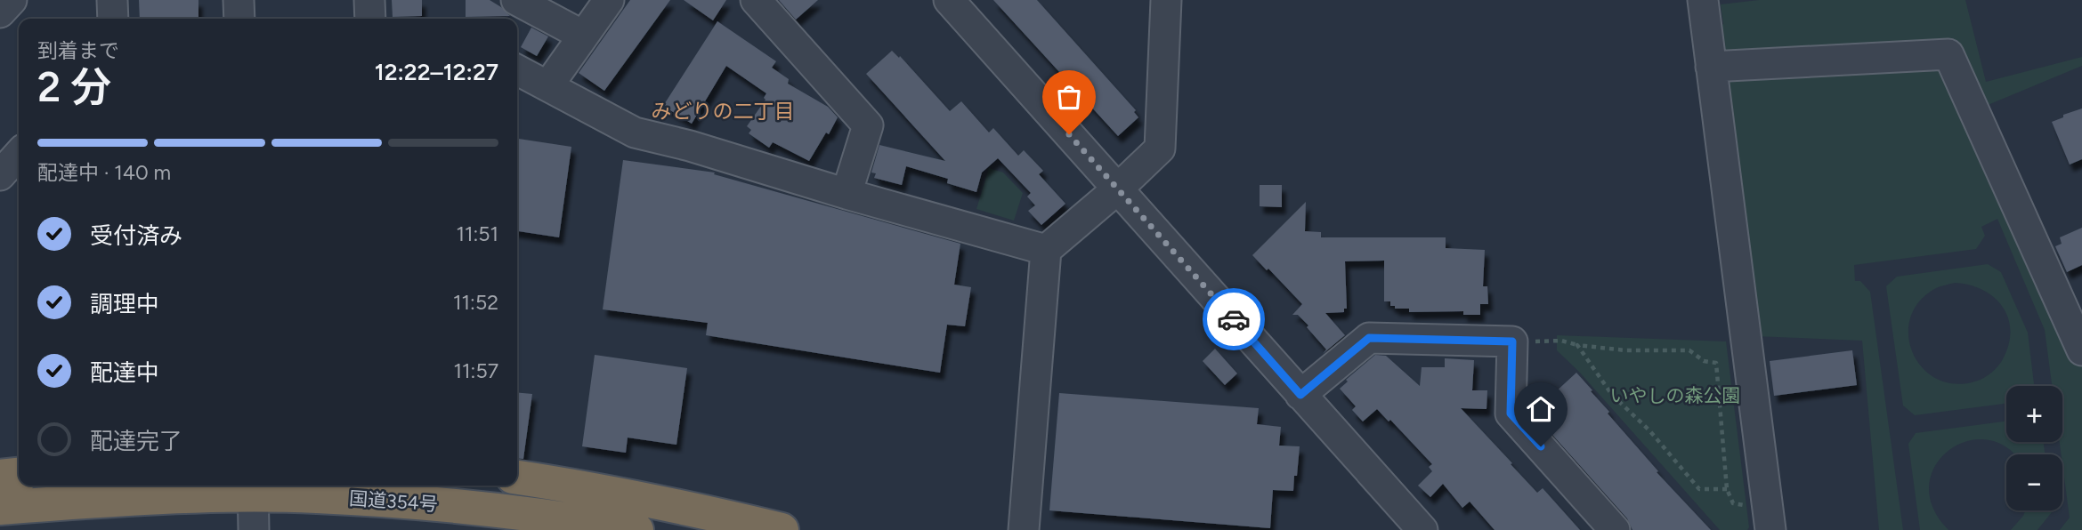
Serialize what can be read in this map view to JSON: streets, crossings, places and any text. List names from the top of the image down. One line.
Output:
{"streets":{"highway":["国道354号"]},"districts":["みどりの二丁目"],"parks":["いやしの森公園"],"page":{"heading":["2 分","到着まで","12:22–12:27"],"bar":"配達中 · 140 m","list":[["受付済み","11:51"],["調理中","11:52"],["配達中","11:57"],"配達完了"],"map_buttons":["+","−"]}}
